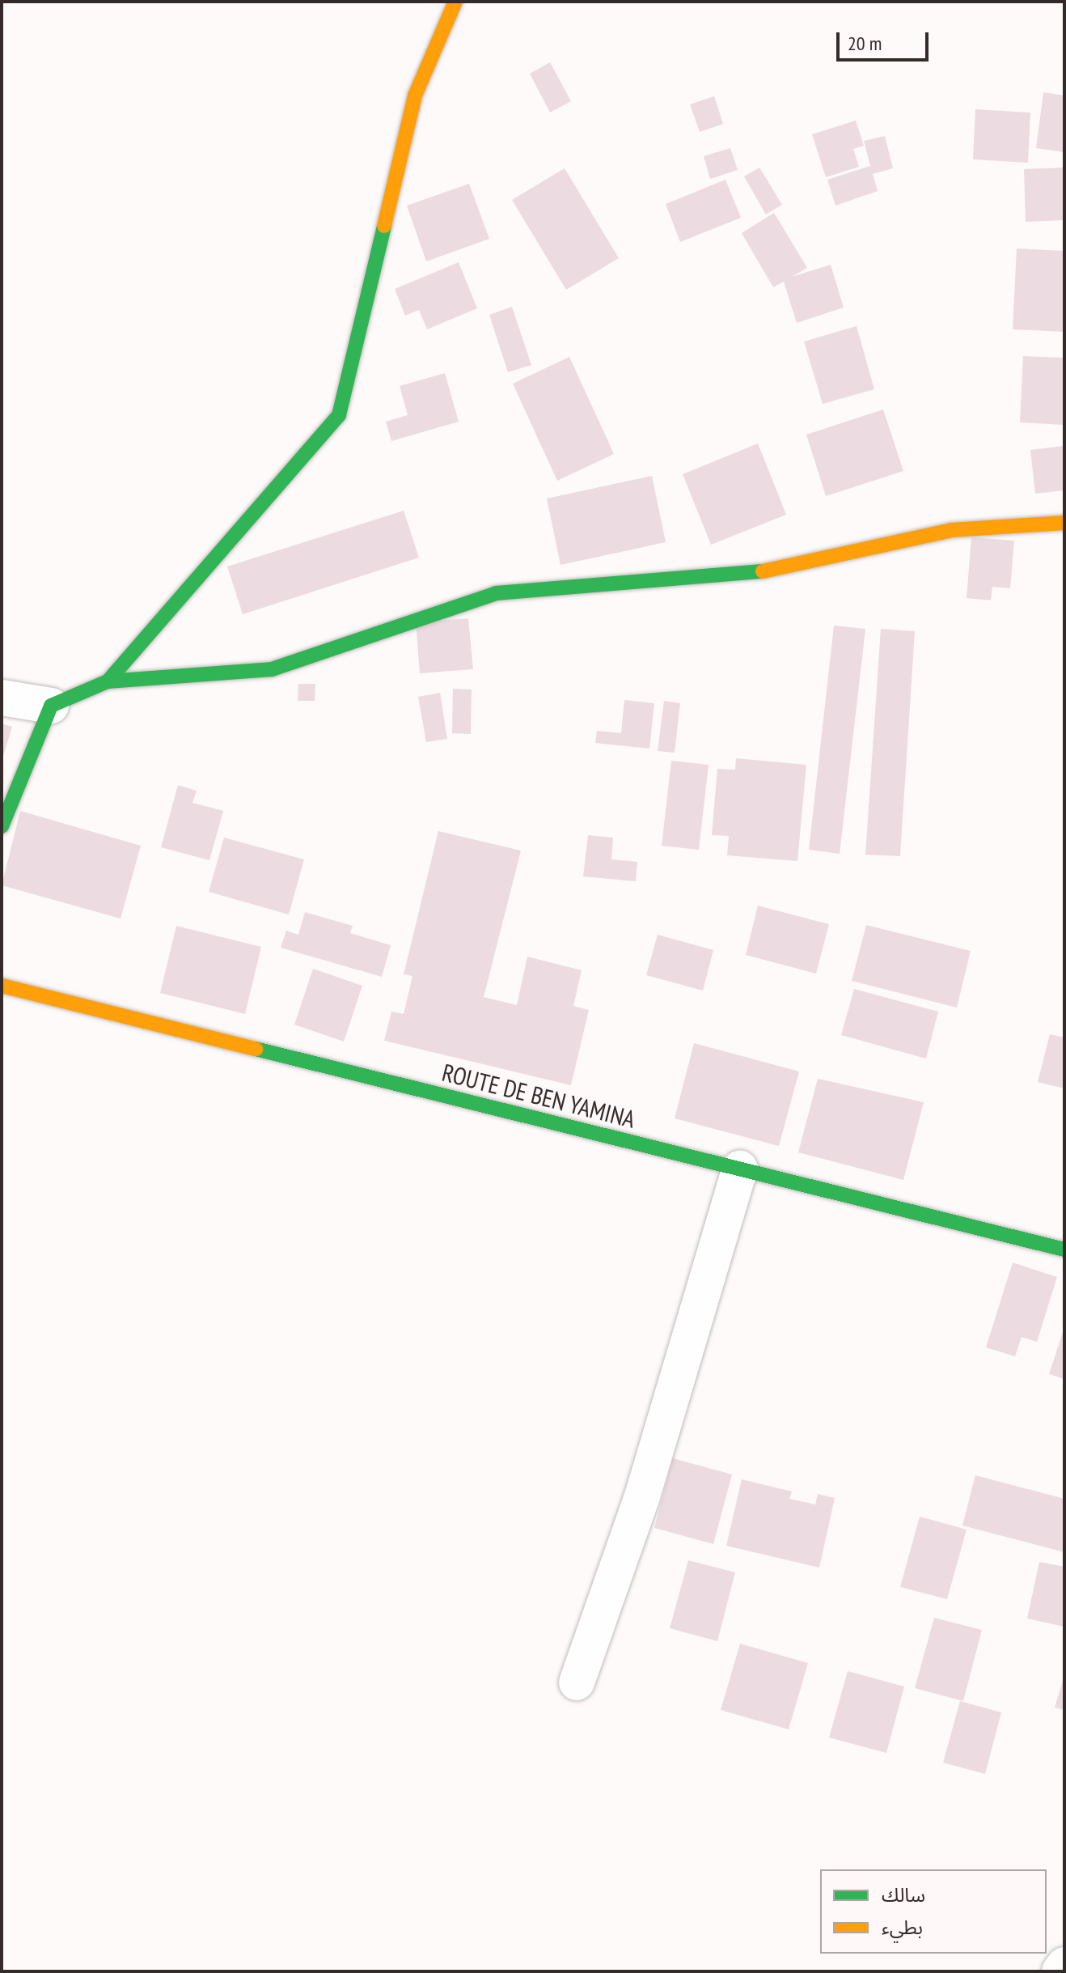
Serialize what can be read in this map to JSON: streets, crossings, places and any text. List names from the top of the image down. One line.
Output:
{"streets":{"street":["ROUTE DE BEN YAMINA"]},"legend":["سالك","بطيء"],"scale_bar":"20 m"}
